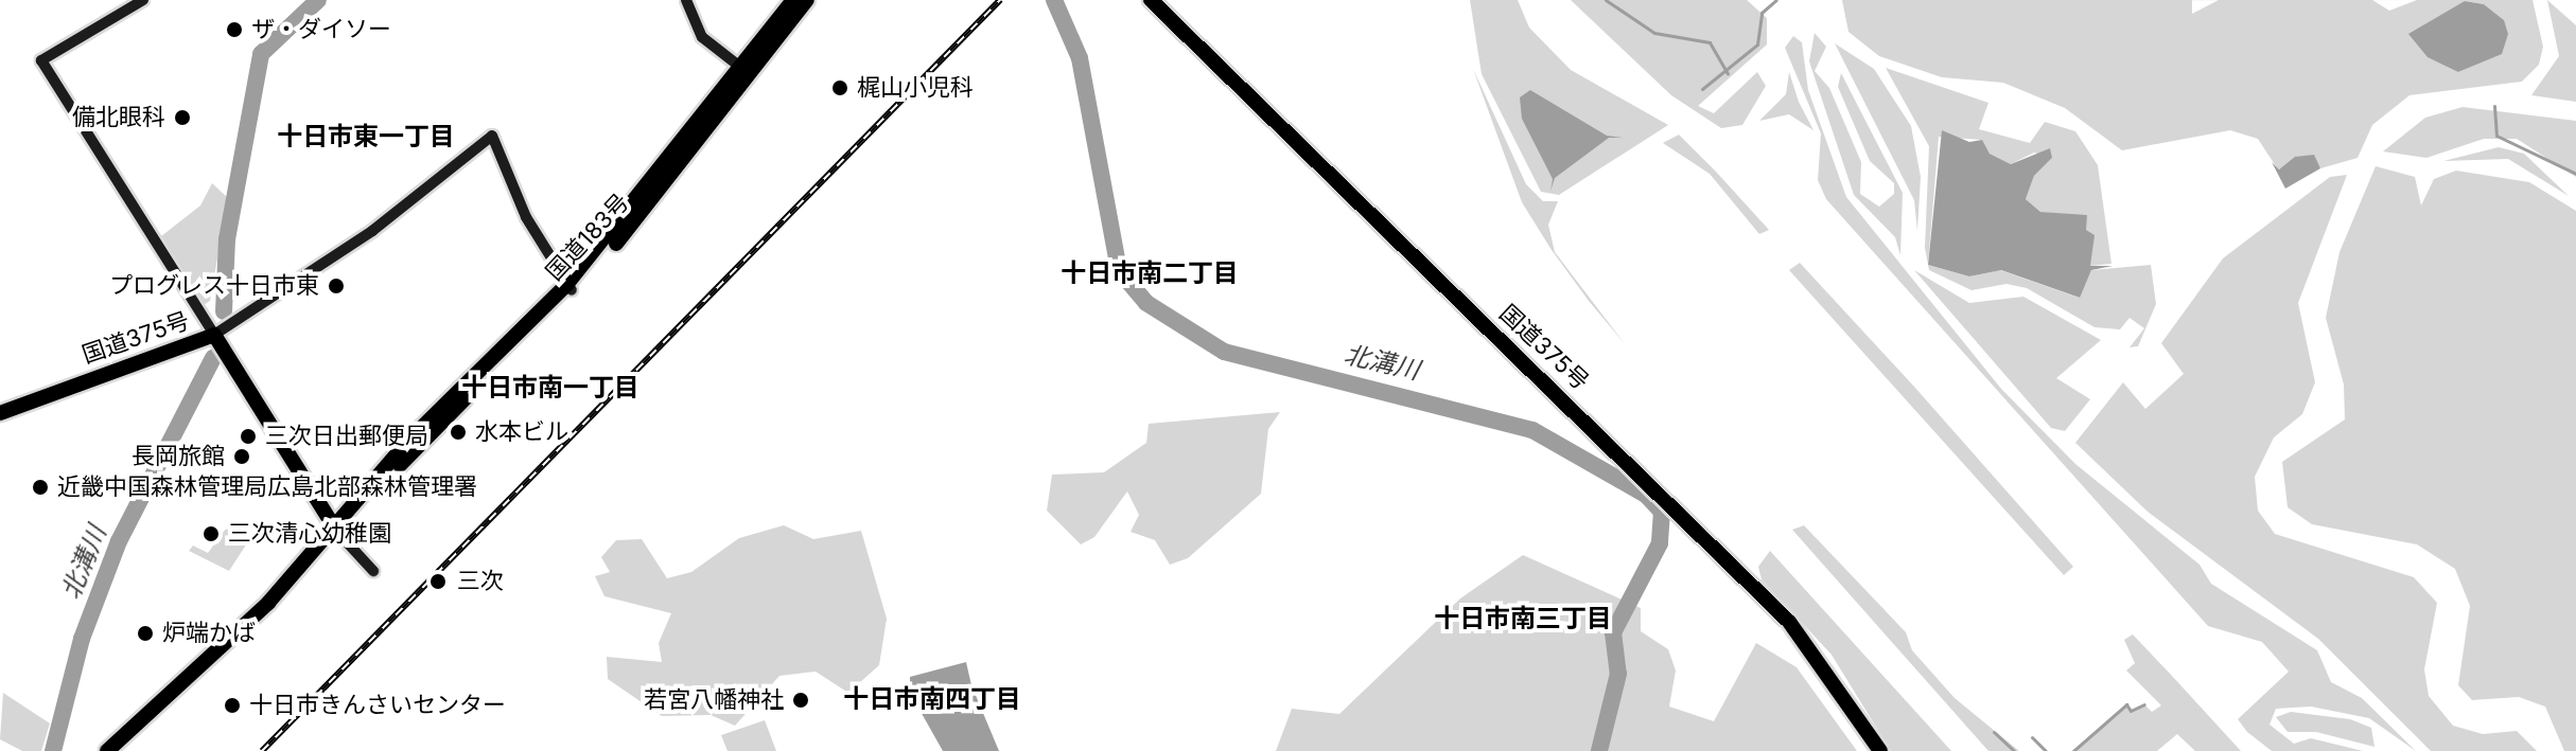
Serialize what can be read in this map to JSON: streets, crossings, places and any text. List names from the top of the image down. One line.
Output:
{"streets":{"highway":["国道183号","国道375号"]},"crossings":[["国道183号","国道375号"]],"districts":["十日市東一丁目","十日市南二丁目","十日市南一丁目","十日市南三丁目","十日市南四丁目"],"water":["北溝川"],"places":["ザ・ダイソー","梶山小児科","備北眼科","プログレス十日市東","水本ビル","三次日出郵便局","長岡旅館","近畿中国森林管理局広島北部森林管理署","三次清心幼稚園","三次","炉端かば","若宮八幡神社","十日市きんさいセンター"]}
